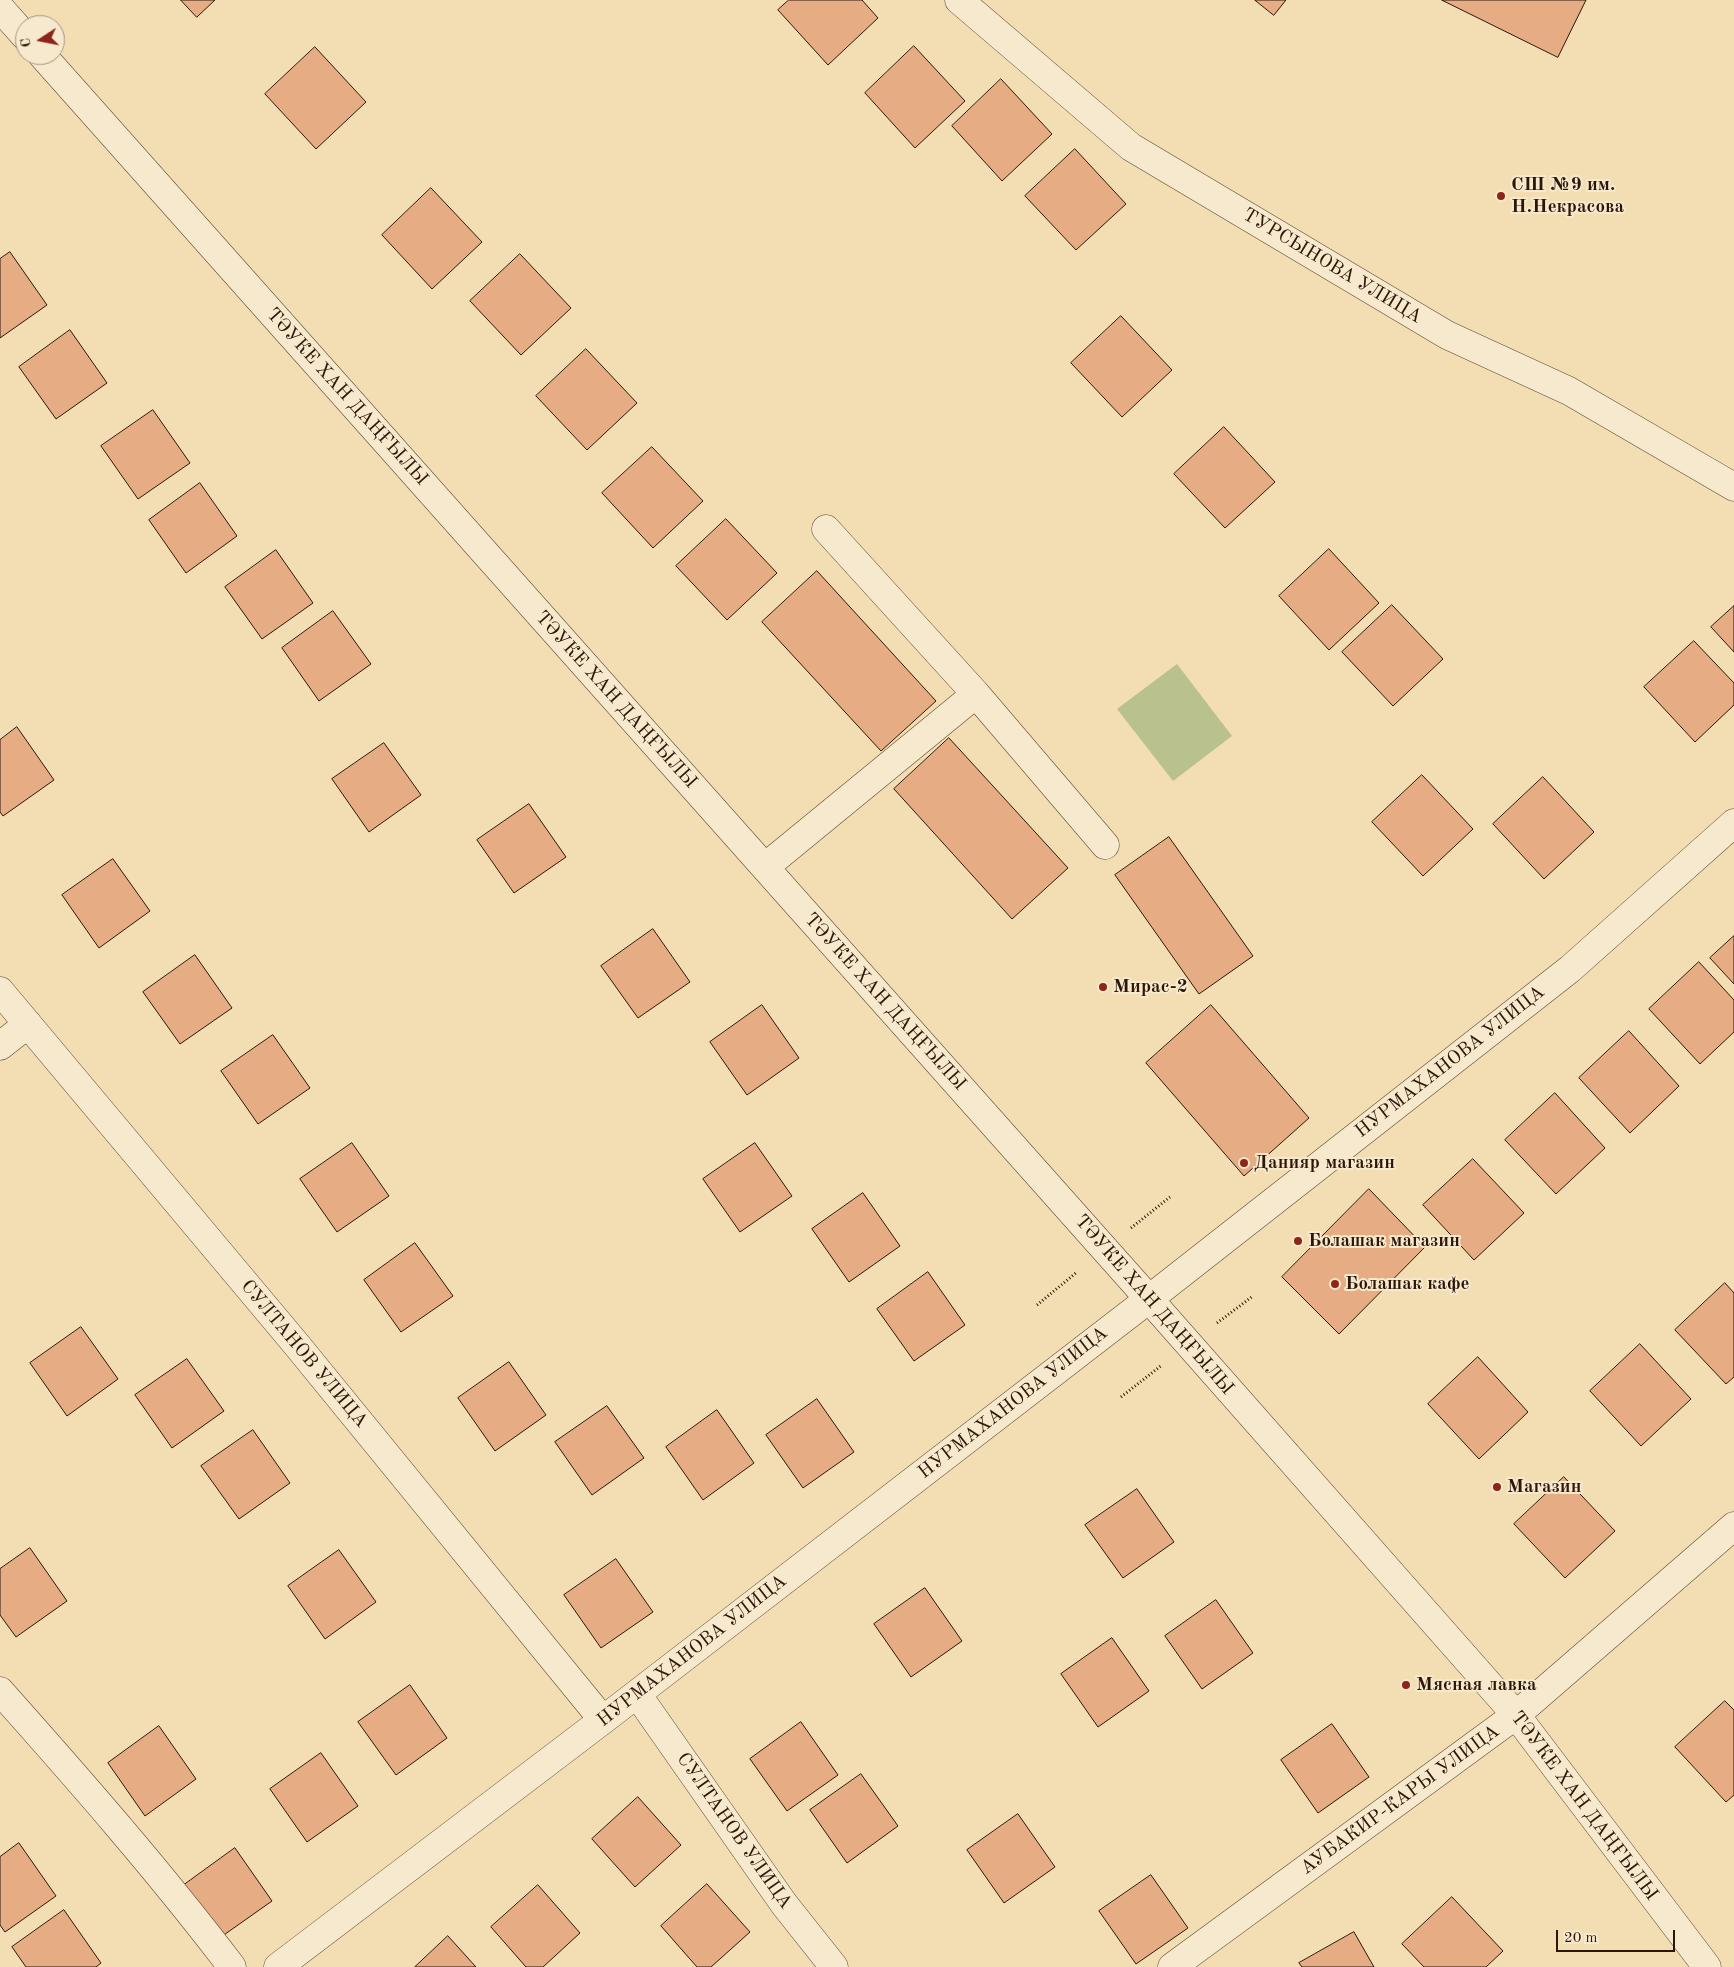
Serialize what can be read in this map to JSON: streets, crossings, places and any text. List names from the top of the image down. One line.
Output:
{"streets":{"street":["ТУРСЫНОВА УЛИЦА","ТӘУКЕ ХАН ДАҢҒЫЛЫ","НУРМАХАНОВА УЛИЦА","СУЛТАНОВ УЛИЦА","АУБАКИР-КАРЫ УЛИЦА"]},"crossings":[["ТӘУКЕ ХАН ДАҢҒЫЛЫ","НУРМАХАНОВА УЛИЦА"],["ТӘУКЕ ХАН ДАҢҒЫЛЫ","АУБАКИР-КАРЫ УЛИЦА"],["НУРМАХАНОВА УЛИЦА","СУЛТАНОВ УЛИЦА"]],"places":["СШ №9 им. Н.Некрасова","Мирас-2","Данияр магазин","Болашак магазин","Болашак кафе","Магазин","Мясная лавка"],"scale_bar":"20 m","north":"left"}
